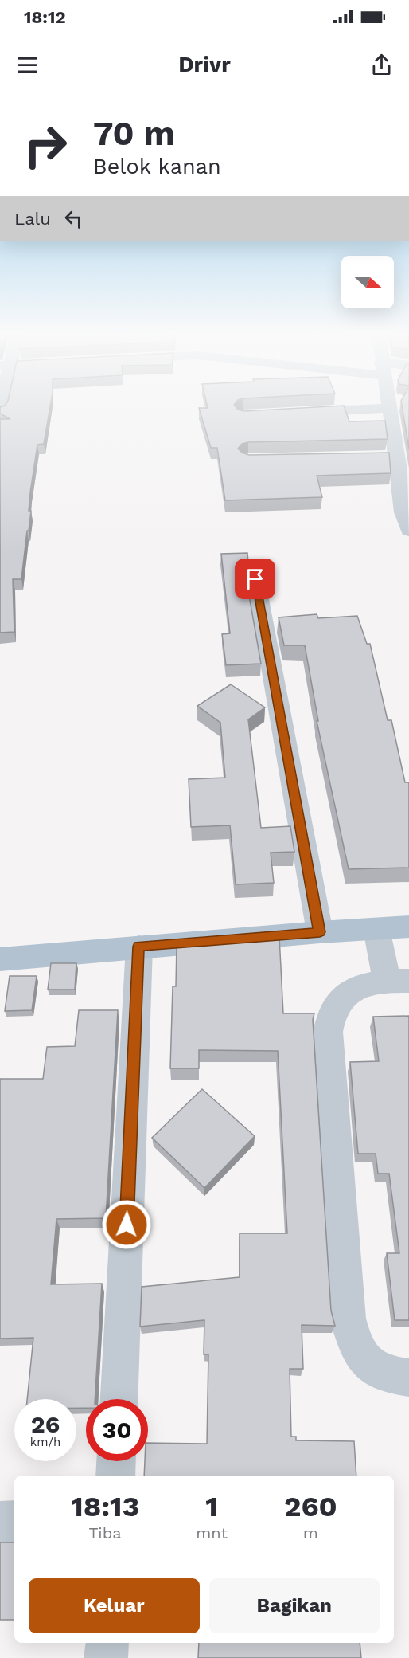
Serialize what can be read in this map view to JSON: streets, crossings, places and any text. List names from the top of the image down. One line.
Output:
{"north":"right","page":{"status":"18:12","header":"Drivr","turn":["70 m","Belok kanan"],"then":"Lalu","speed":"26 km/h","limit":"30","eta":["18:13","Tiba","1","mnt","260","m"],"buttons":["Keluar","Bagikan"]}}
